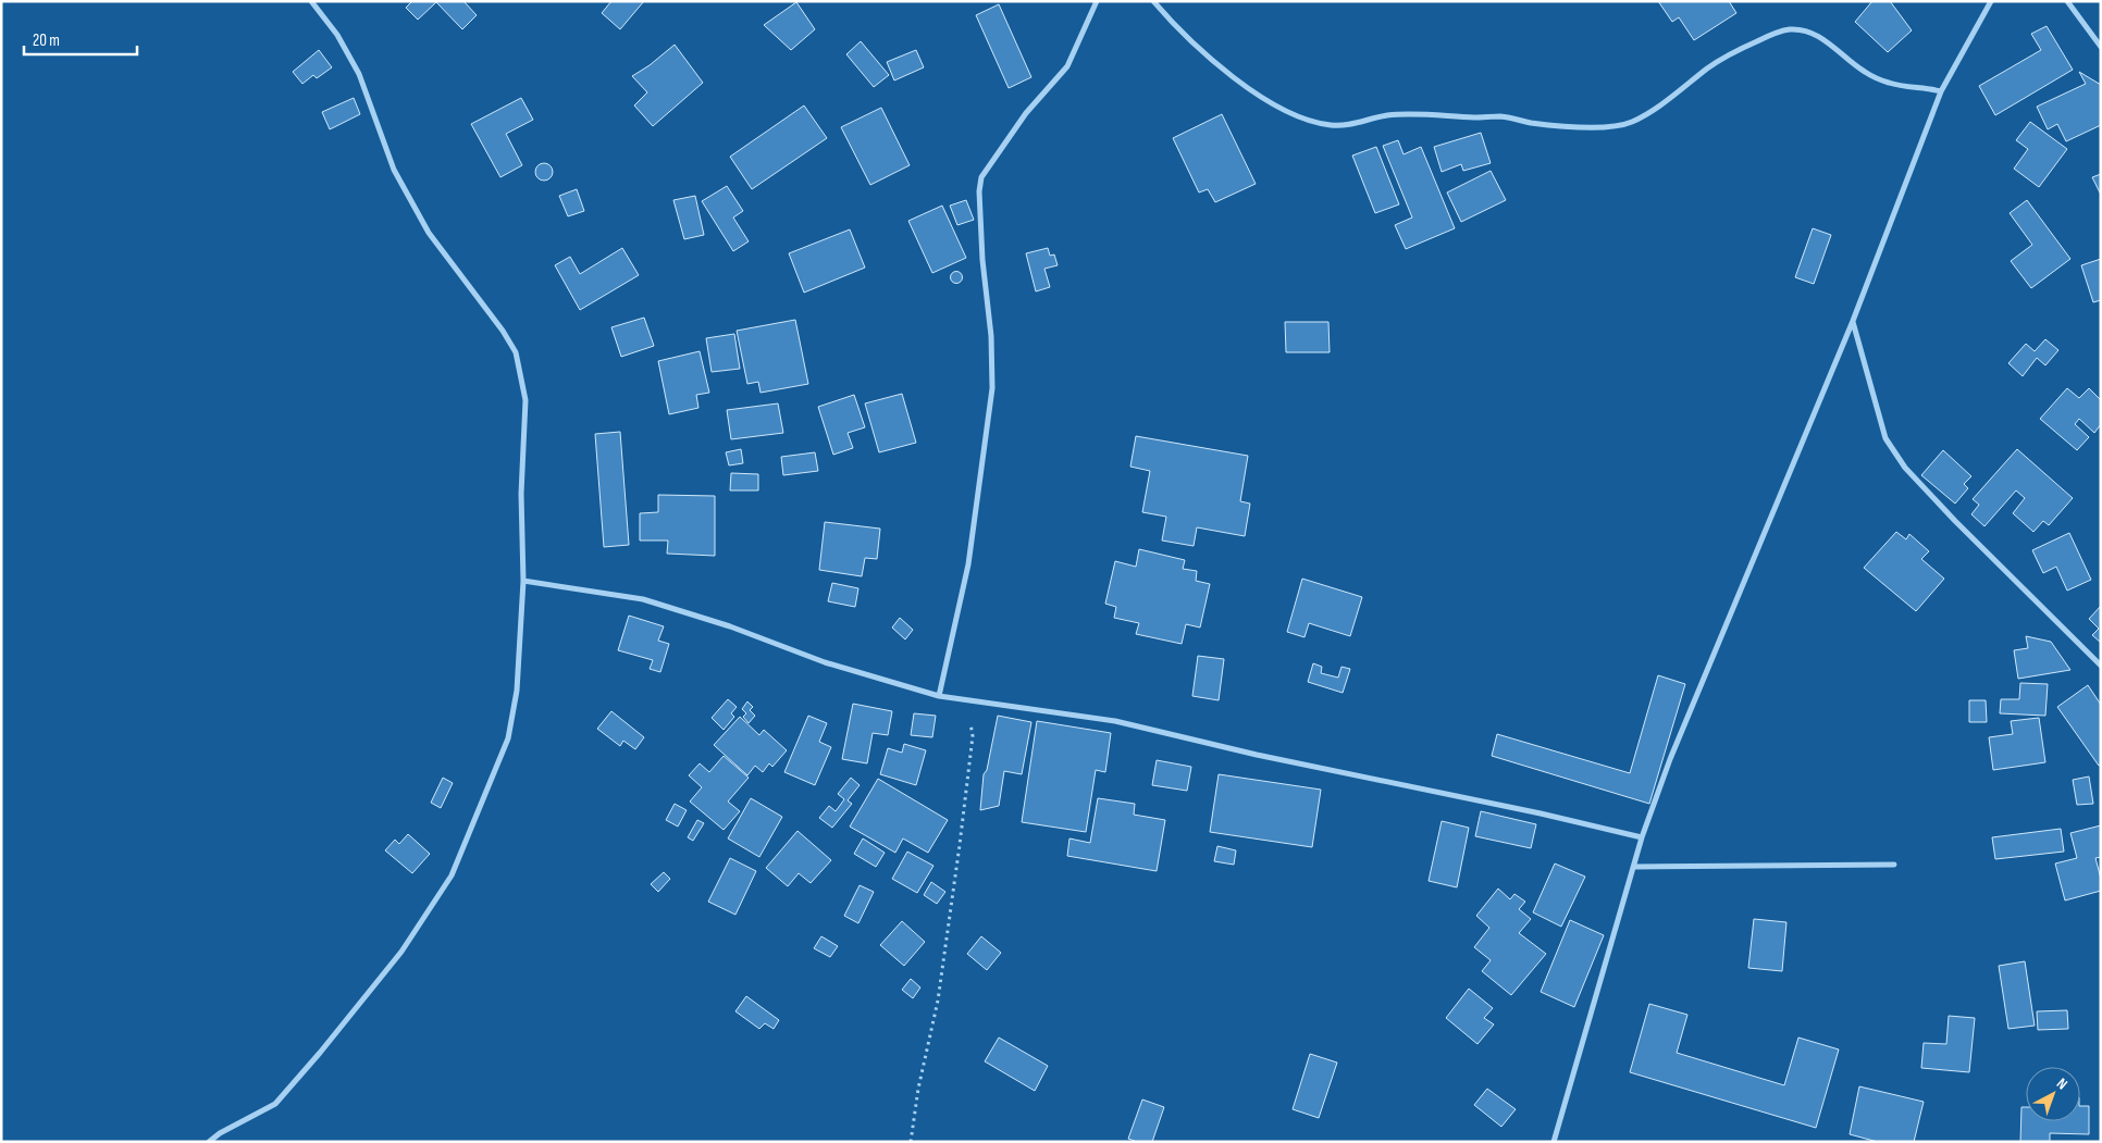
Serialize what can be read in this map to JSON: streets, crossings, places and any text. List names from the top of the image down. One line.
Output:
{"scale_bar":"20 m","north":"top right"}
